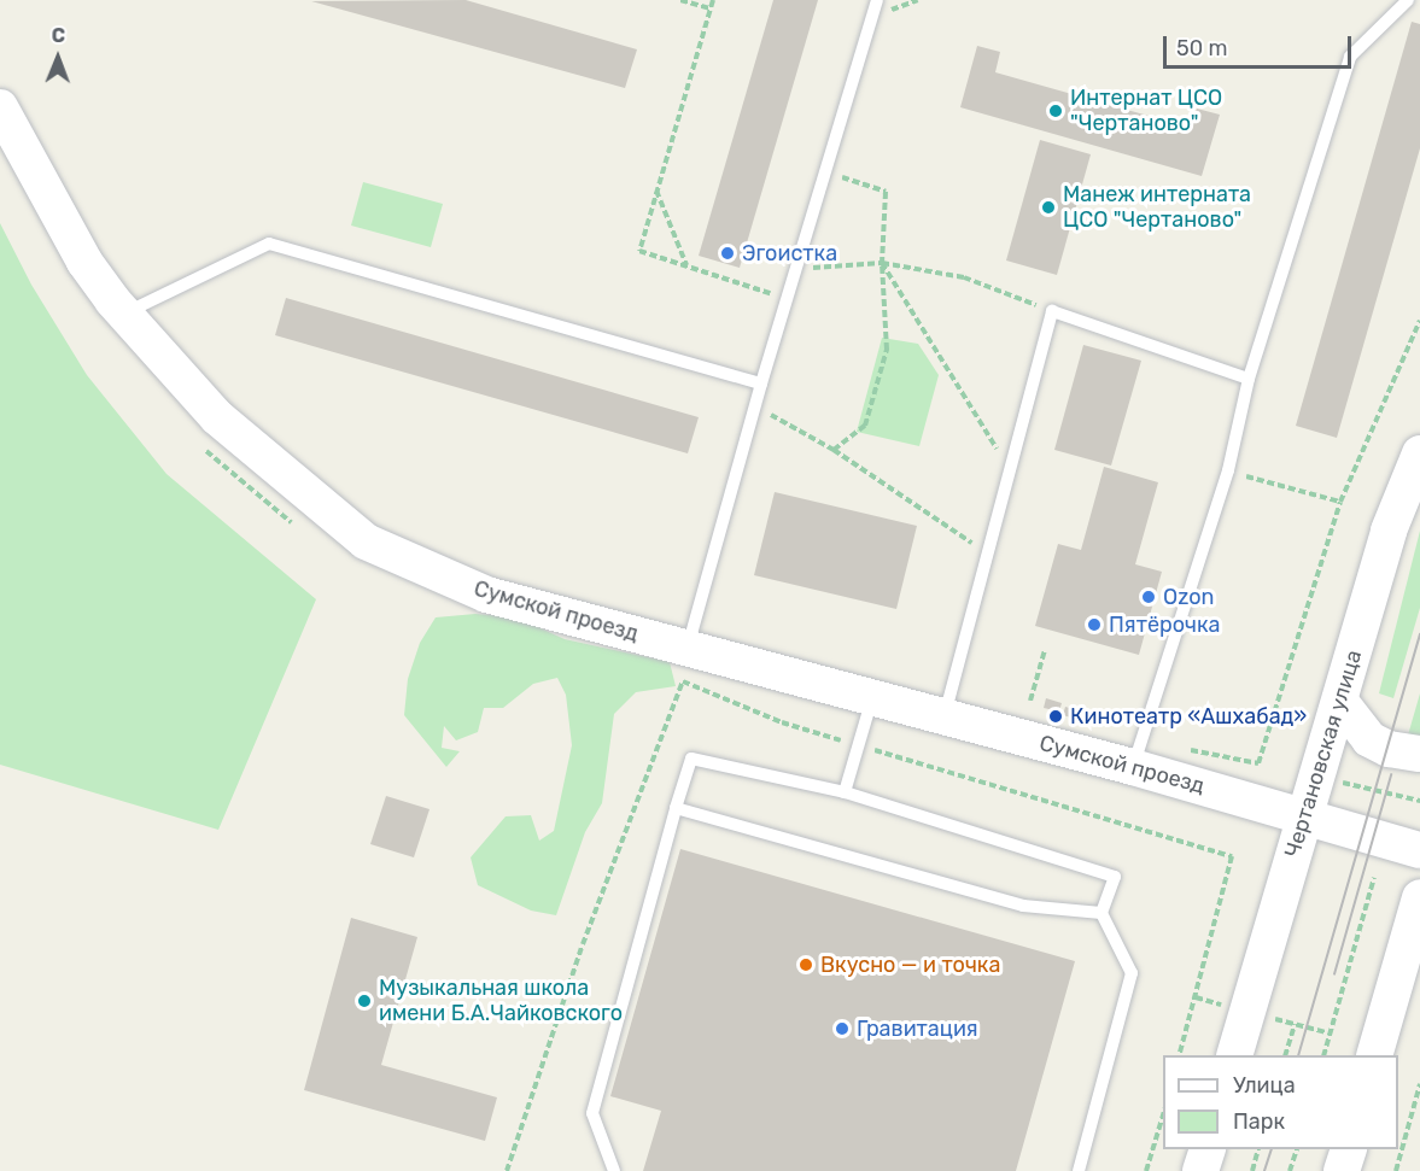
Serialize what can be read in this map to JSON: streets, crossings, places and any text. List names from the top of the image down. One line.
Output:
{"streets":{"street":["Сумской проезд","Чертановская улица"]},"crossings":[["Сумской проезд","Чертановская улица"]],"places":["Интернат ЦСО \"Чертаново\"","Манеж интерната ЦСО \"Чертаново\"","Эгоистка","Ozon","Пятёрочка","Кинотеатр «Ашхабад»","Вкусно — и точка","Музыкальная школа имени Б.А.Чайковского","Гравитация"],"legend":["Улица","Парк"],"scale_bar":"50 m","north":"top"}
